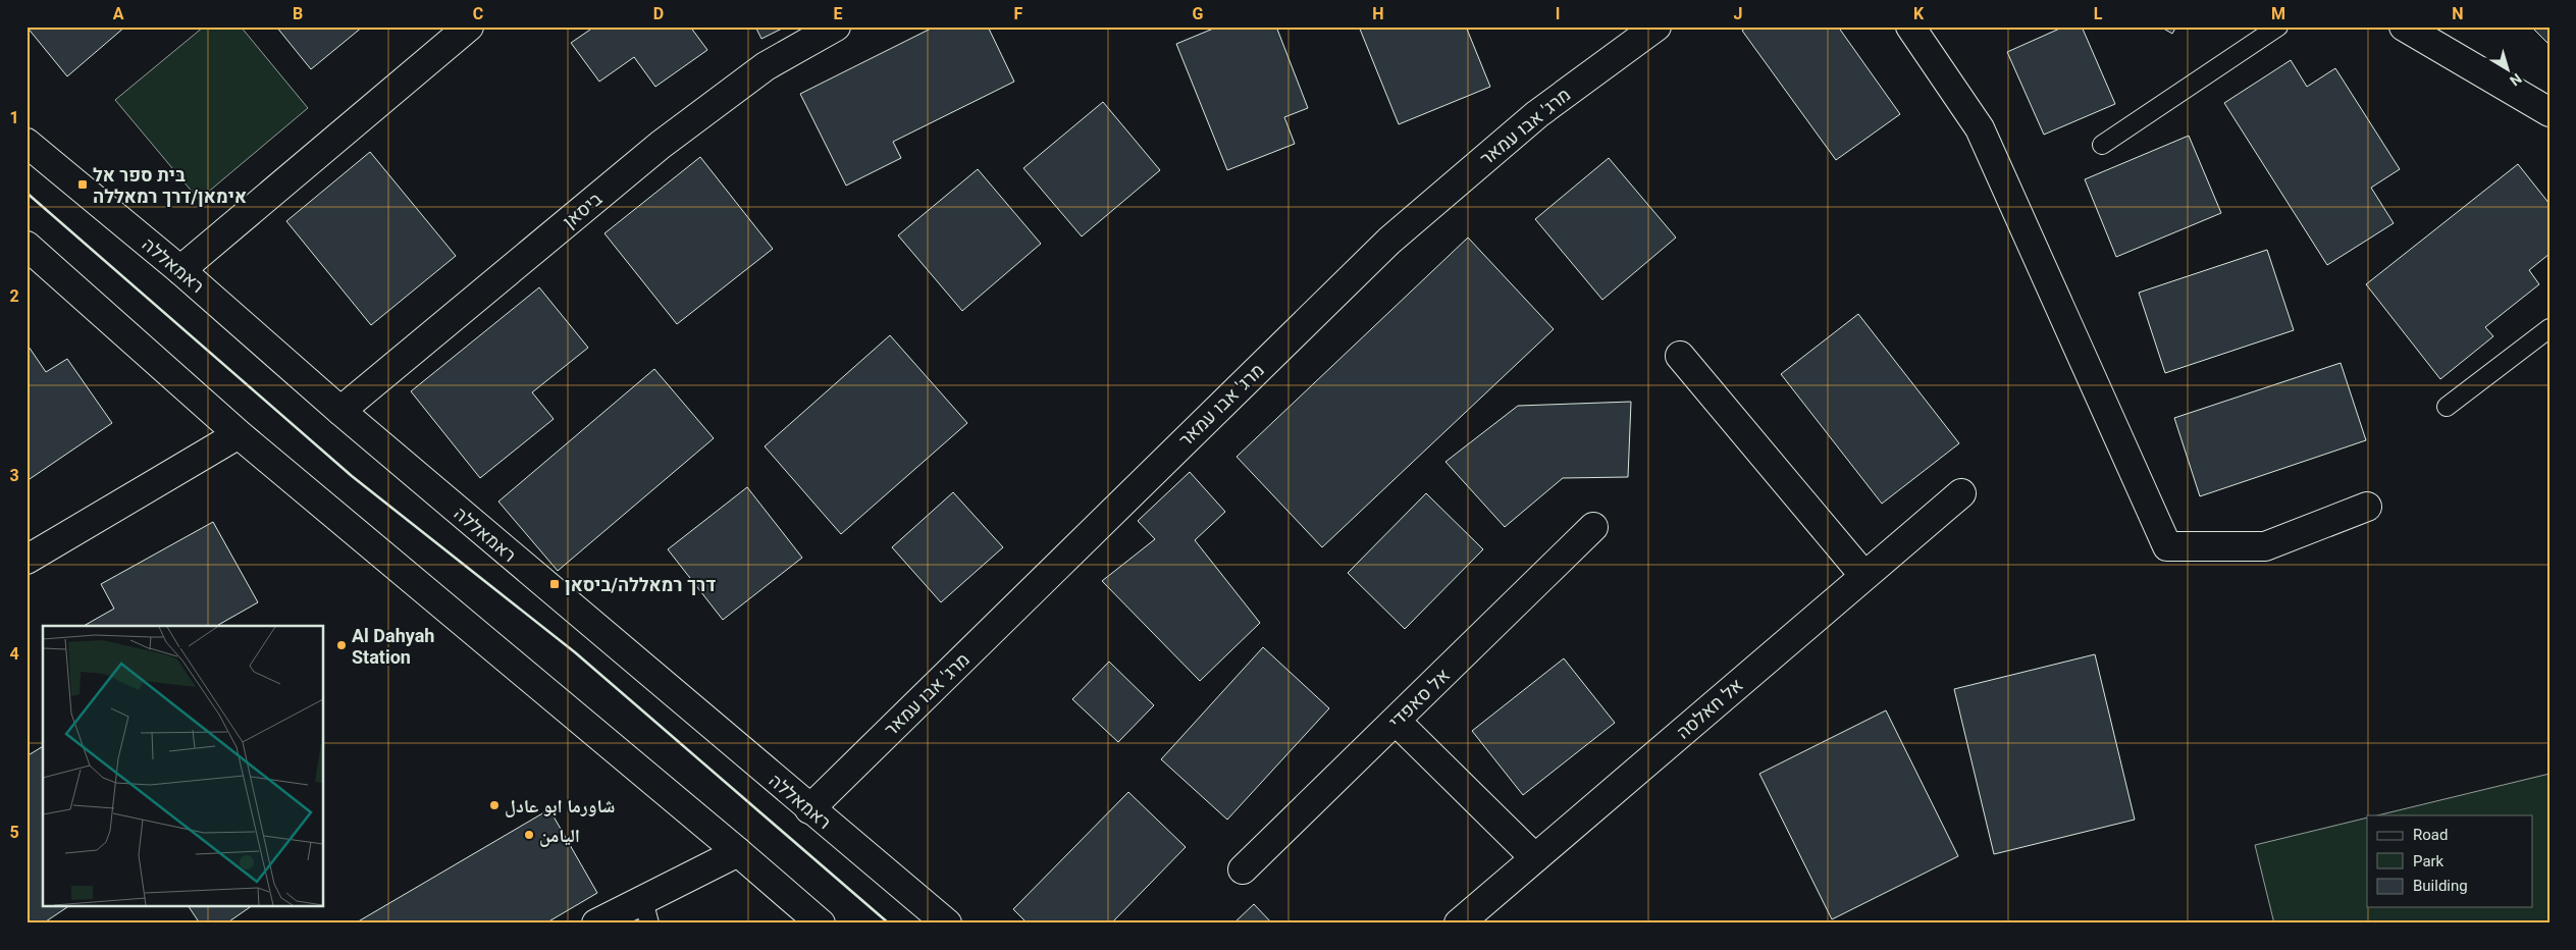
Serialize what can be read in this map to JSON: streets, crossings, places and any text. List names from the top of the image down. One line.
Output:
{"streets":{"main road":["מרג' אבו עמאר","ביסאן","ראמאללה","אל סאפדי","אל חאלסה"]},"crossings":[["מרג' אבו עמאר","ראמאללה"],["ביסאן","ראמאללה"]],"places":{"transit":["בית ספר אל אימאן/דרך רמאללה","דרך רמאללה/ביסאן"],"other":["Al Dahyah Station","شاورما ابو عادل","اليامن"]},"legend":["Road","Park","Building"],"north":"bottom right","grid":{"columns":["A","B","C","D","E","F","G","H","I","J","K","L","M","N"],"rows":["1","2","3","4","5"]}}
